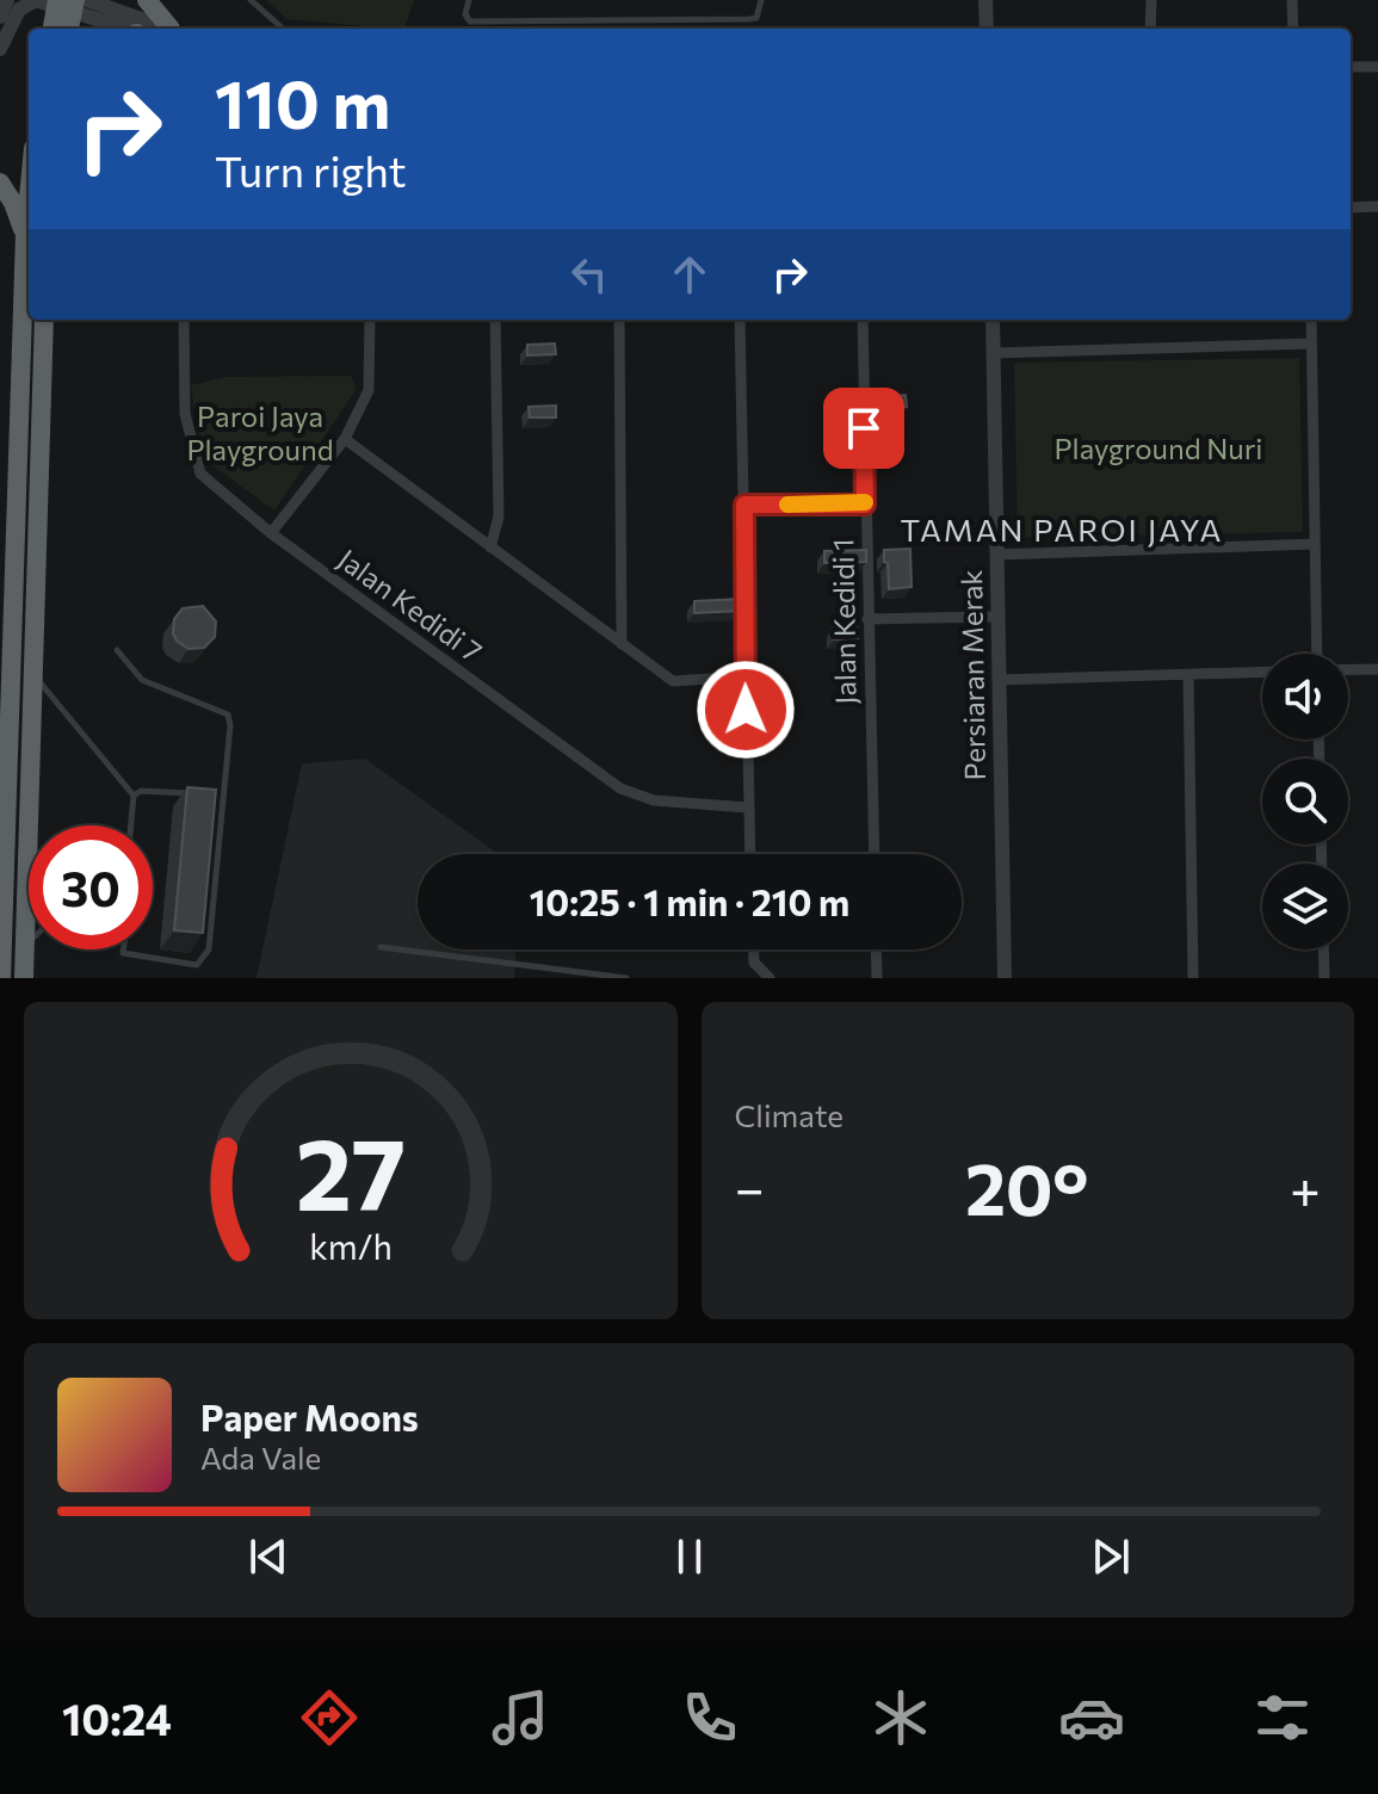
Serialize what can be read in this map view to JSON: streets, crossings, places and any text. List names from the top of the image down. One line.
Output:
{"streets":{"street":["Jalan Kedidi 7","Jalan Kedidi 1","Persiaran Merak"]},"districts":["TAMAN PAROI JAYA"],"parks":["Paroi Jaya Playground","Playground Nuri"],"page":{"turn":["110 m","Turn right"],"limit":"30","trip":"10:25 · 1 min · 210 m","tile":"Climate","heat":["−","20°","+"],"song":["Paper Moons","Ada Vale"],"tabs":"10:24","gauge":["27","km/h"]}}
